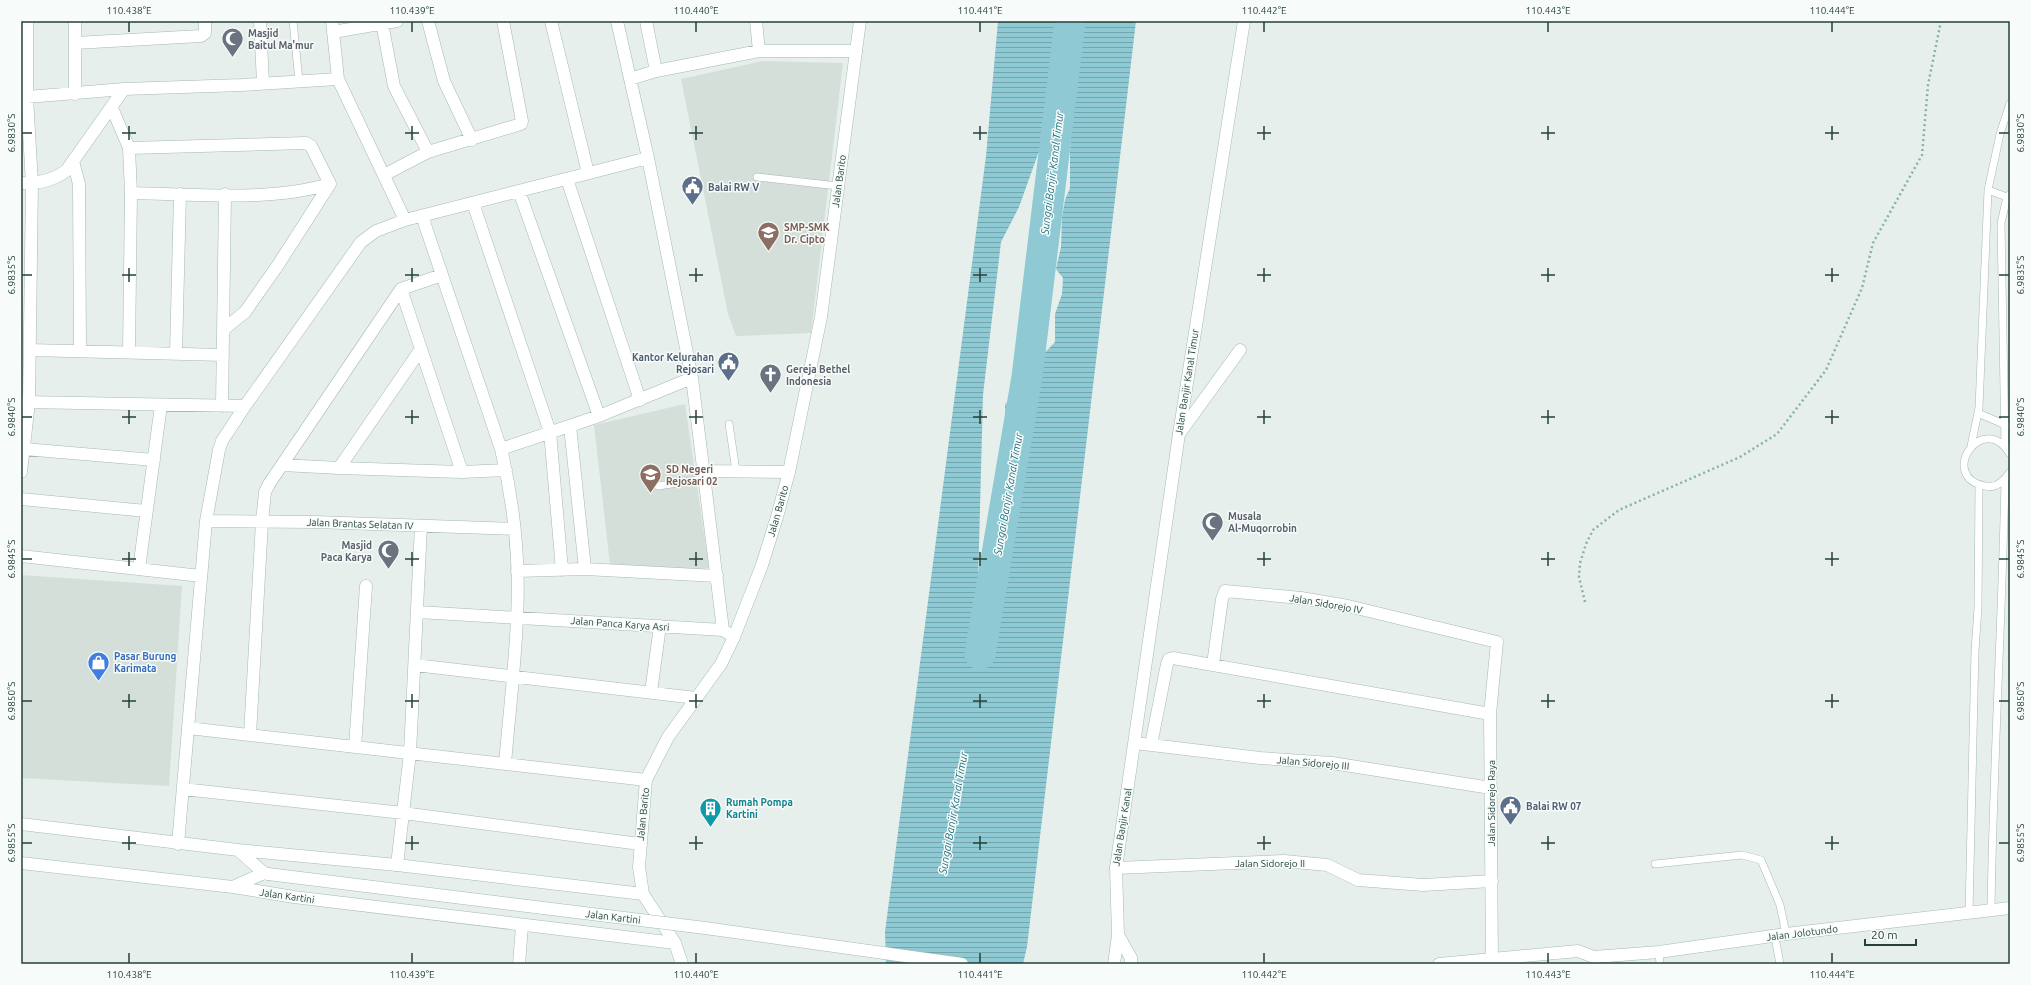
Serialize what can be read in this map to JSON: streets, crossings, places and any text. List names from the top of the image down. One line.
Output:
{"streets":{"street":["Jalan Barito","Jalan Banjir Kanal Timur","Jalan Brantas Selatan IV","Jalan Sidorejo IV","Jalan Panca Karya Asri","Jalan Sidorejo III","Jalan Sidorejo Raya","Jalan Banjir Kanal","Jalan Sidorejo II","Jalan Kartini","Jalan Jolotundo"]},"crossings":[["Jalan Barito","Jalan Kartini"],["Jalan Banjir Kanal Timur","Jalan Sidorejo III"],["Jalan Banjir Kanal Timur","Jalan Banjir Kanal"],["Jalan Sidorejo IV","Jalan Sidorejo Raya"],["Jalan Sidorejo III","Jalan Sidorejo Raya"],["Jalan Sidorejo III","Jalan Banjir Kanal"],["Jalan Sidorejo Raya","Jalan Sidorejo II"],["Jalan Sidorejo Raya","Jalan Jolotundo"],["Jalan Banjir Kanal","Jalan Sidorejo II"]],"water":["Sungai Banjir Kanal Timur"],"places":{"mosque":["Masjid Baitul Ma'mur","Musala Al-Muqorrobin","Masjid Paca Karya"],"public building":["Balai RW V","Kantor Kelurahan Rejosari","Balai RW 07"],"school or university":["SMP-SMK Dr. Cipto","SD Negeri Rejosari 02"],"church":["Gereja Bethel Indonesia"],"shop":["Pasar Burung Karimata"],"building":["Rumah Pompa Kartini"]},"scale_bar":"20 m","coordinates":["110.438°E","110.439°E","110.440°E","110.441°E","110.442°E","110.443°E","110.444°E","6.9830°S","6.9835°S","6.9840°S","6.9845°S","6.9850°S","6.9855°S"]}
